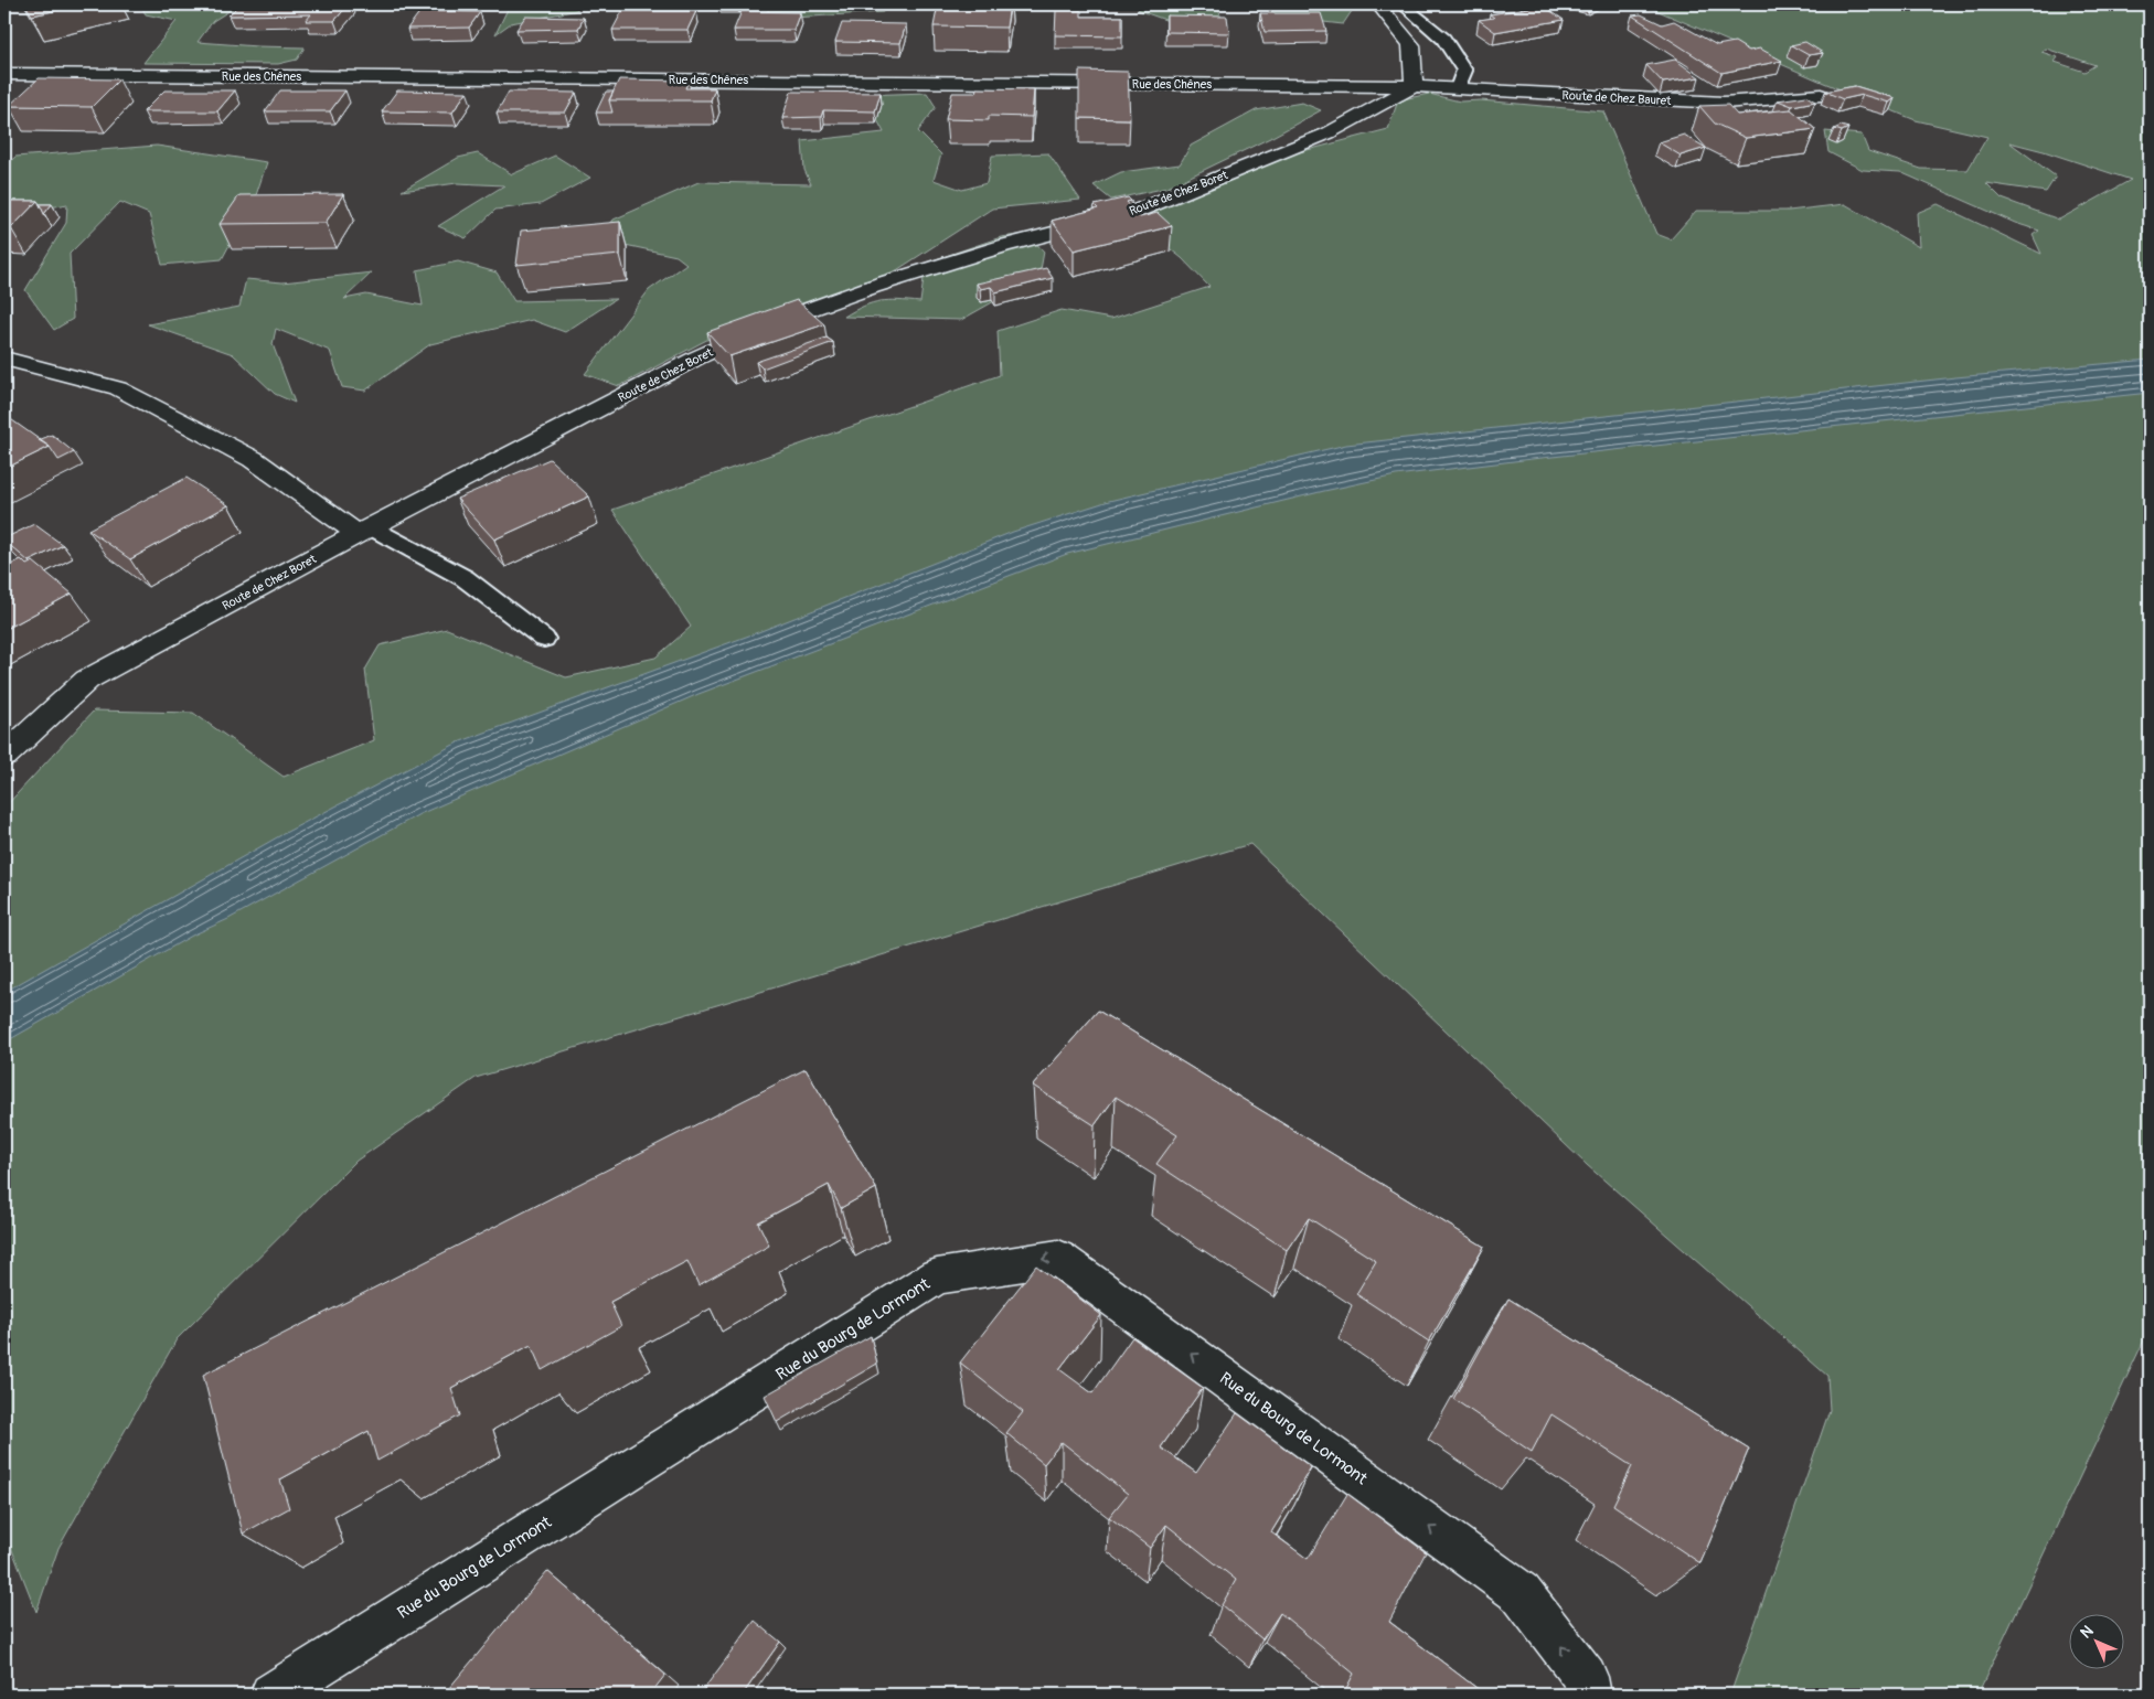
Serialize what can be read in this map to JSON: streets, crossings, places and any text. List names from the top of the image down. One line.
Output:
{"streets":{"street":["Rue des Chênes","Route de Chez Bauret","Route de Chez Boret","Rue du Bourg de Lormont"]},"crossings":[["Rue des Chênes","Route de Chez Bauret"],["Rue des Chênes","Route de Chez Boret"],["Route de Chez Bauret","Route de Chez Boret"]],"one_way":["Rue du Bourg de Lormont"],"north":"top left"}
